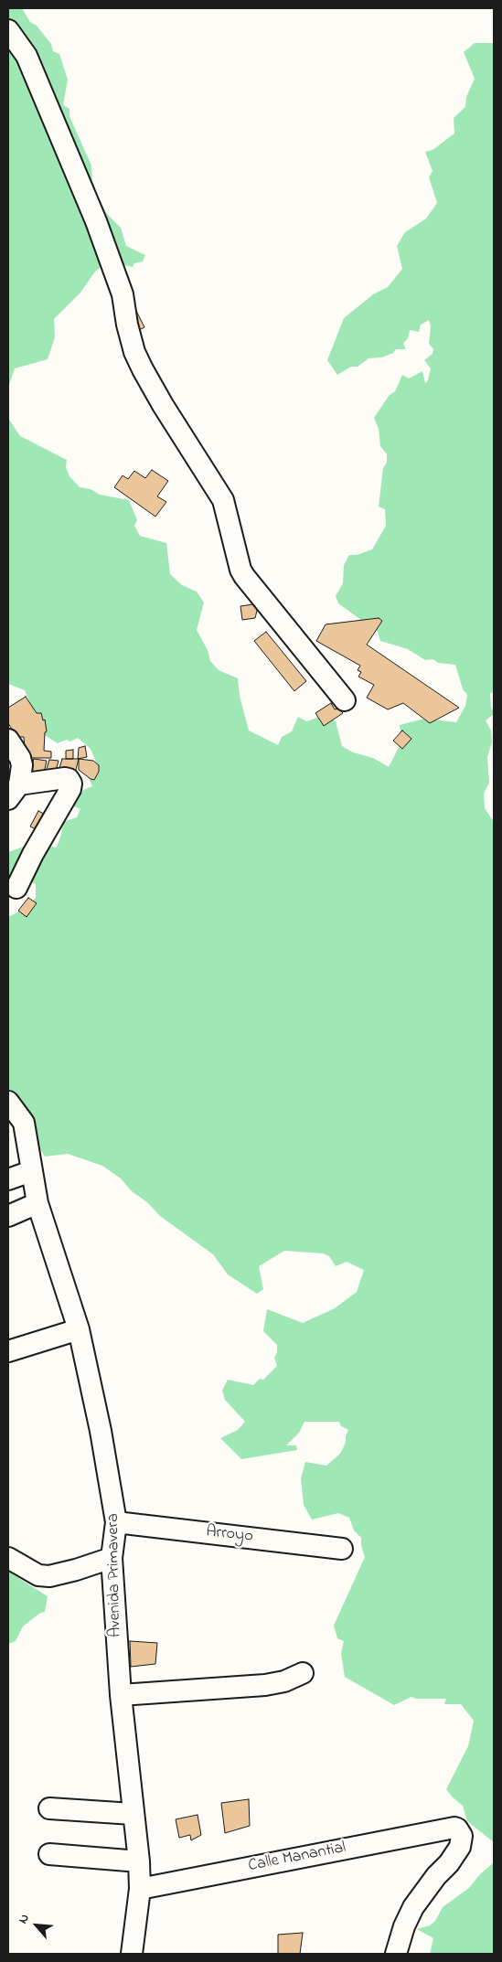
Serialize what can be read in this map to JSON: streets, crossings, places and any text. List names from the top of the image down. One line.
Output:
{"streets":{"street":["Arroyo","Avenida Primavera","Calle Manantial"]},"crossings":[["Arroyo","Avenida Primavera"],["Avenida Primavera","Calle Manantial"]],"north":"top left"}
